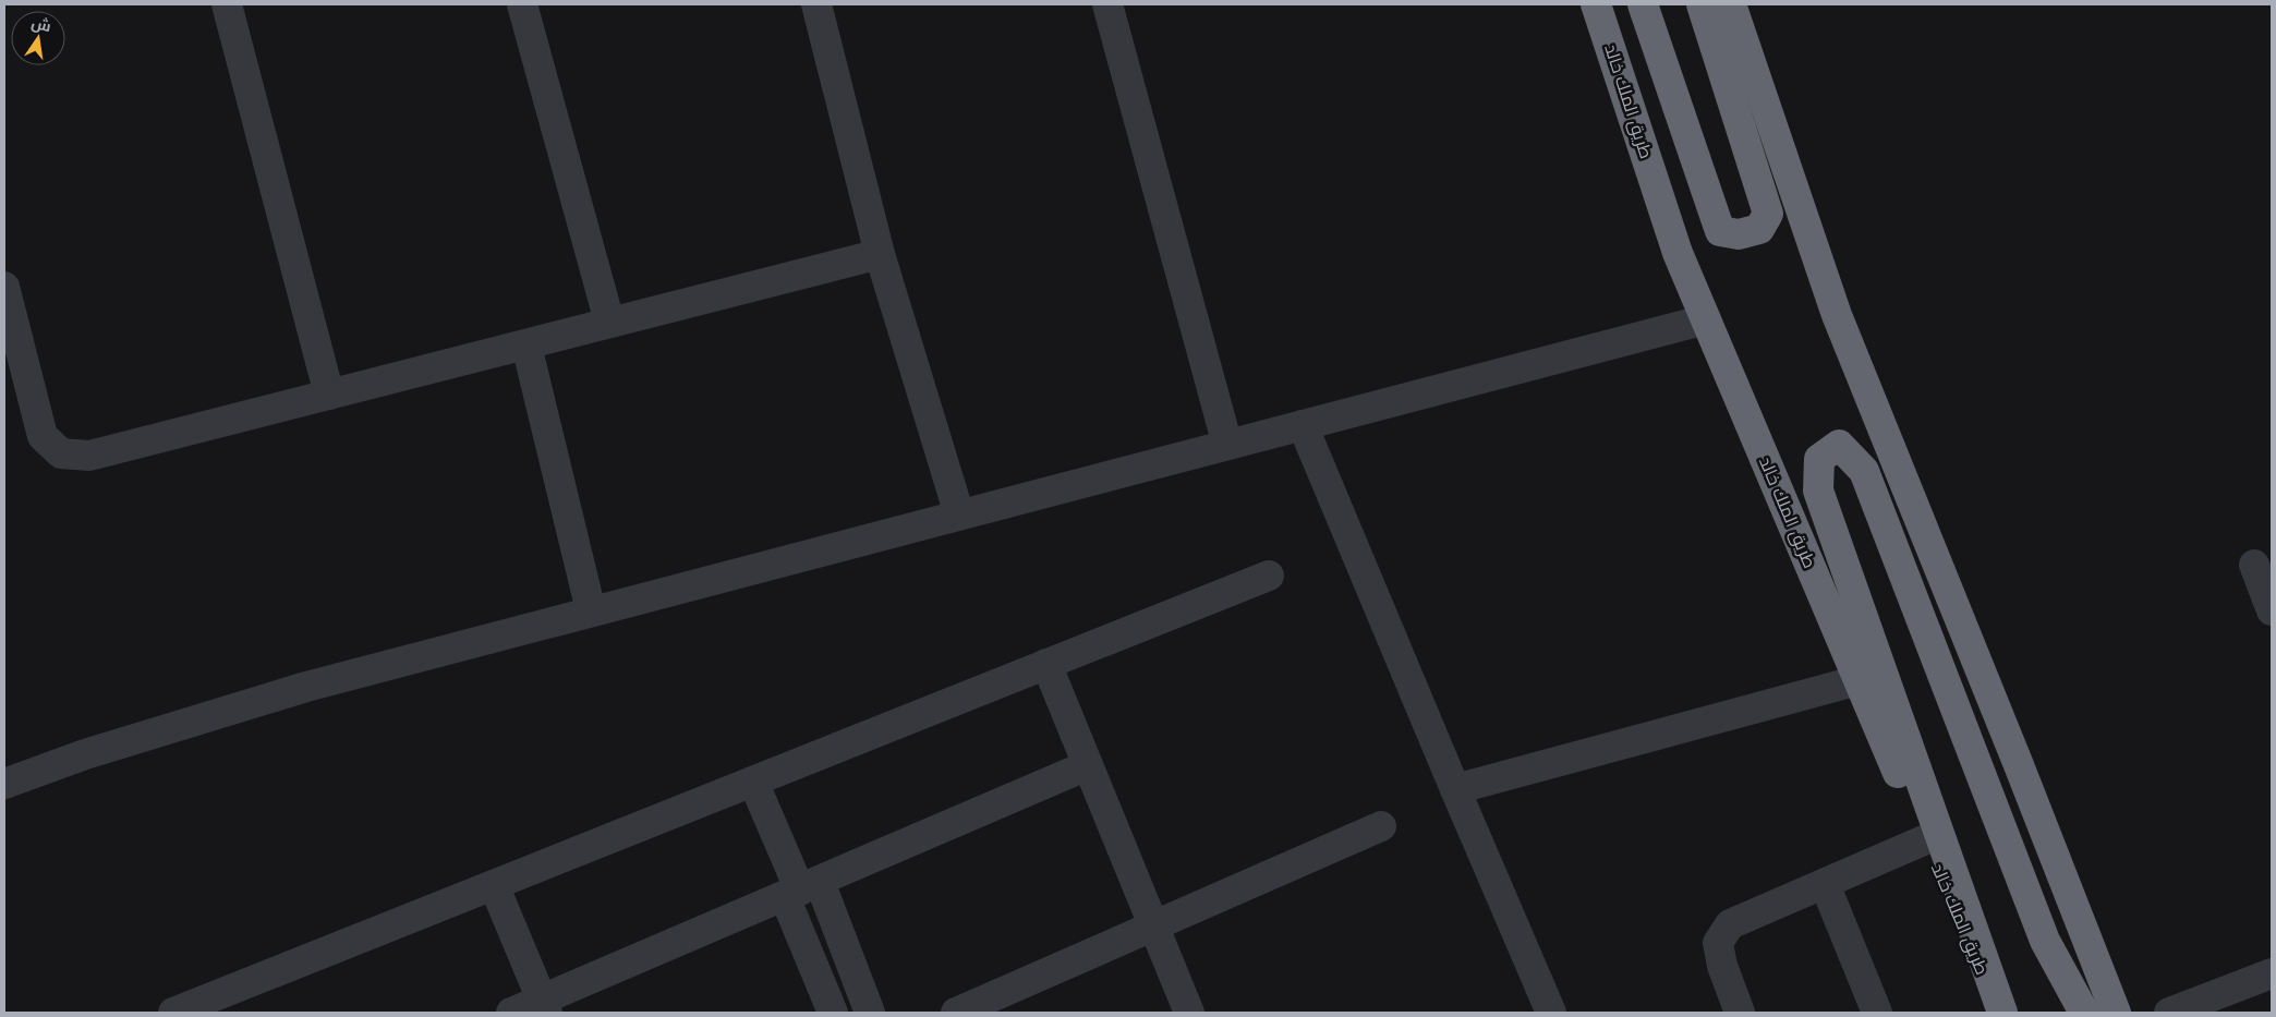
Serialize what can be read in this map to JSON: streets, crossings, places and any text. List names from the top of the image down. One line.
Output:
{"streets":{"highway":["طريق الملك خالد"]},"north":"top"}
